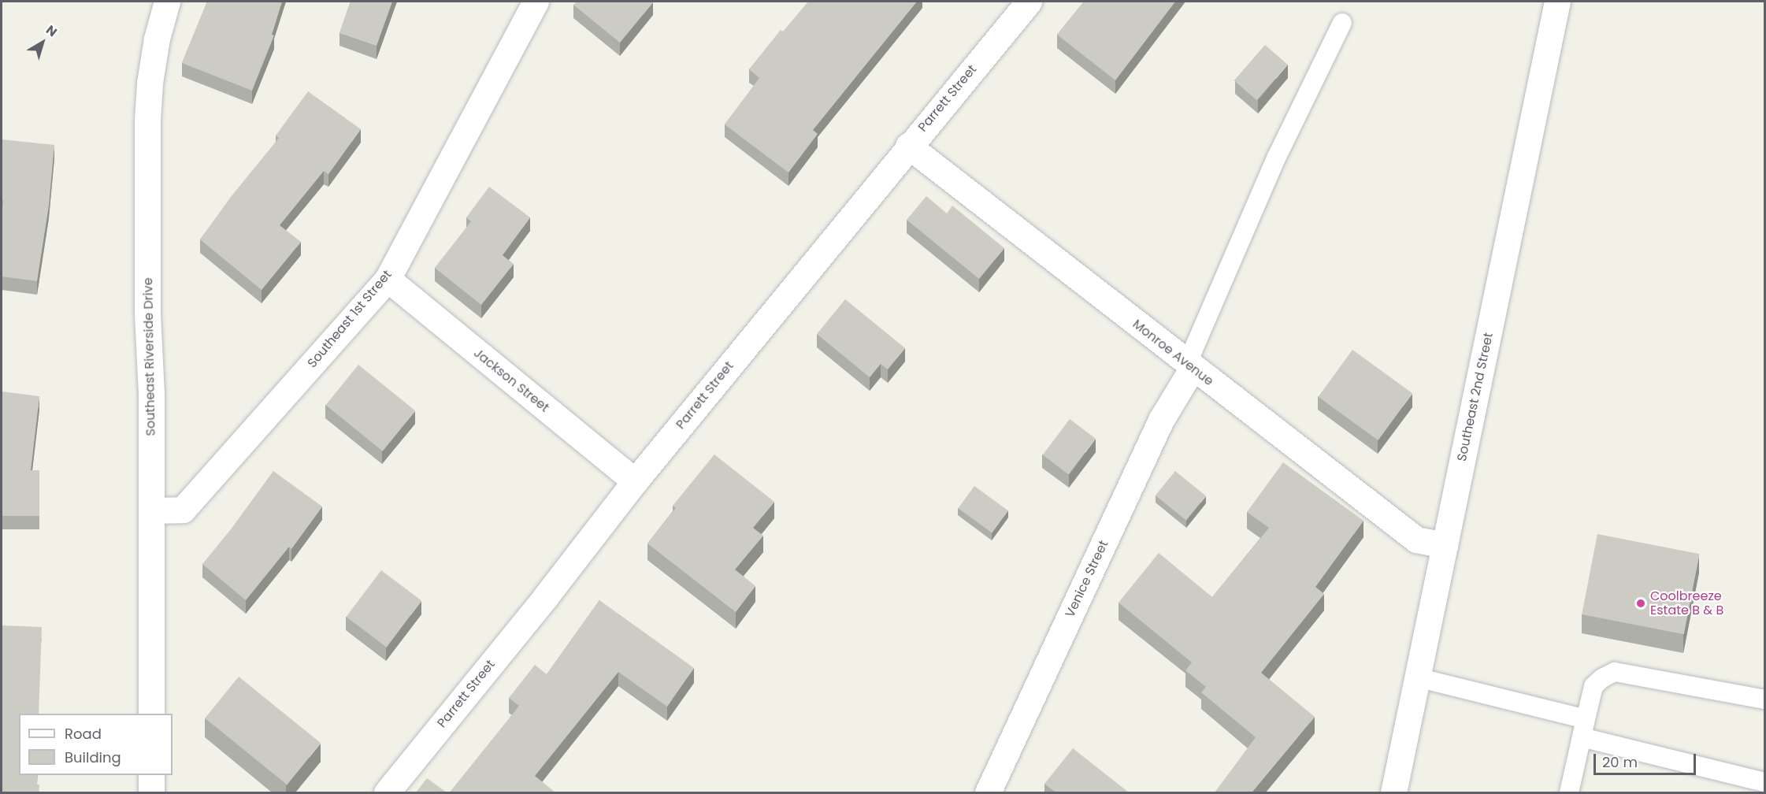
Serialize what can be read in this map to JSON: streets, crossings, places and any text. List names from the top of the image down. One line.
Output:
{"streets":{"street":["Parrett Street","Southeast 1st Street","Monroe Avenue","Southeast Riverside Drive","Jackson Street","Southeast 2nd Street","Venice Street"]},"crossings":[["Parrett Street","Monroe Avenue"],["Parrett Street","Jackson Street"],["Southeast 1st Street","Southeast Riverside Drive"],["Southeast 1st Street","Jackson Street"],["Monroe Avenue","Southeast 2nd Street"],["Monroe Avenue","Venice Street"]],"places":["Coolbreeze Estate B & B"],"legend":["Road","Building"],"scale_bar":"20 m","north":"top right"}
